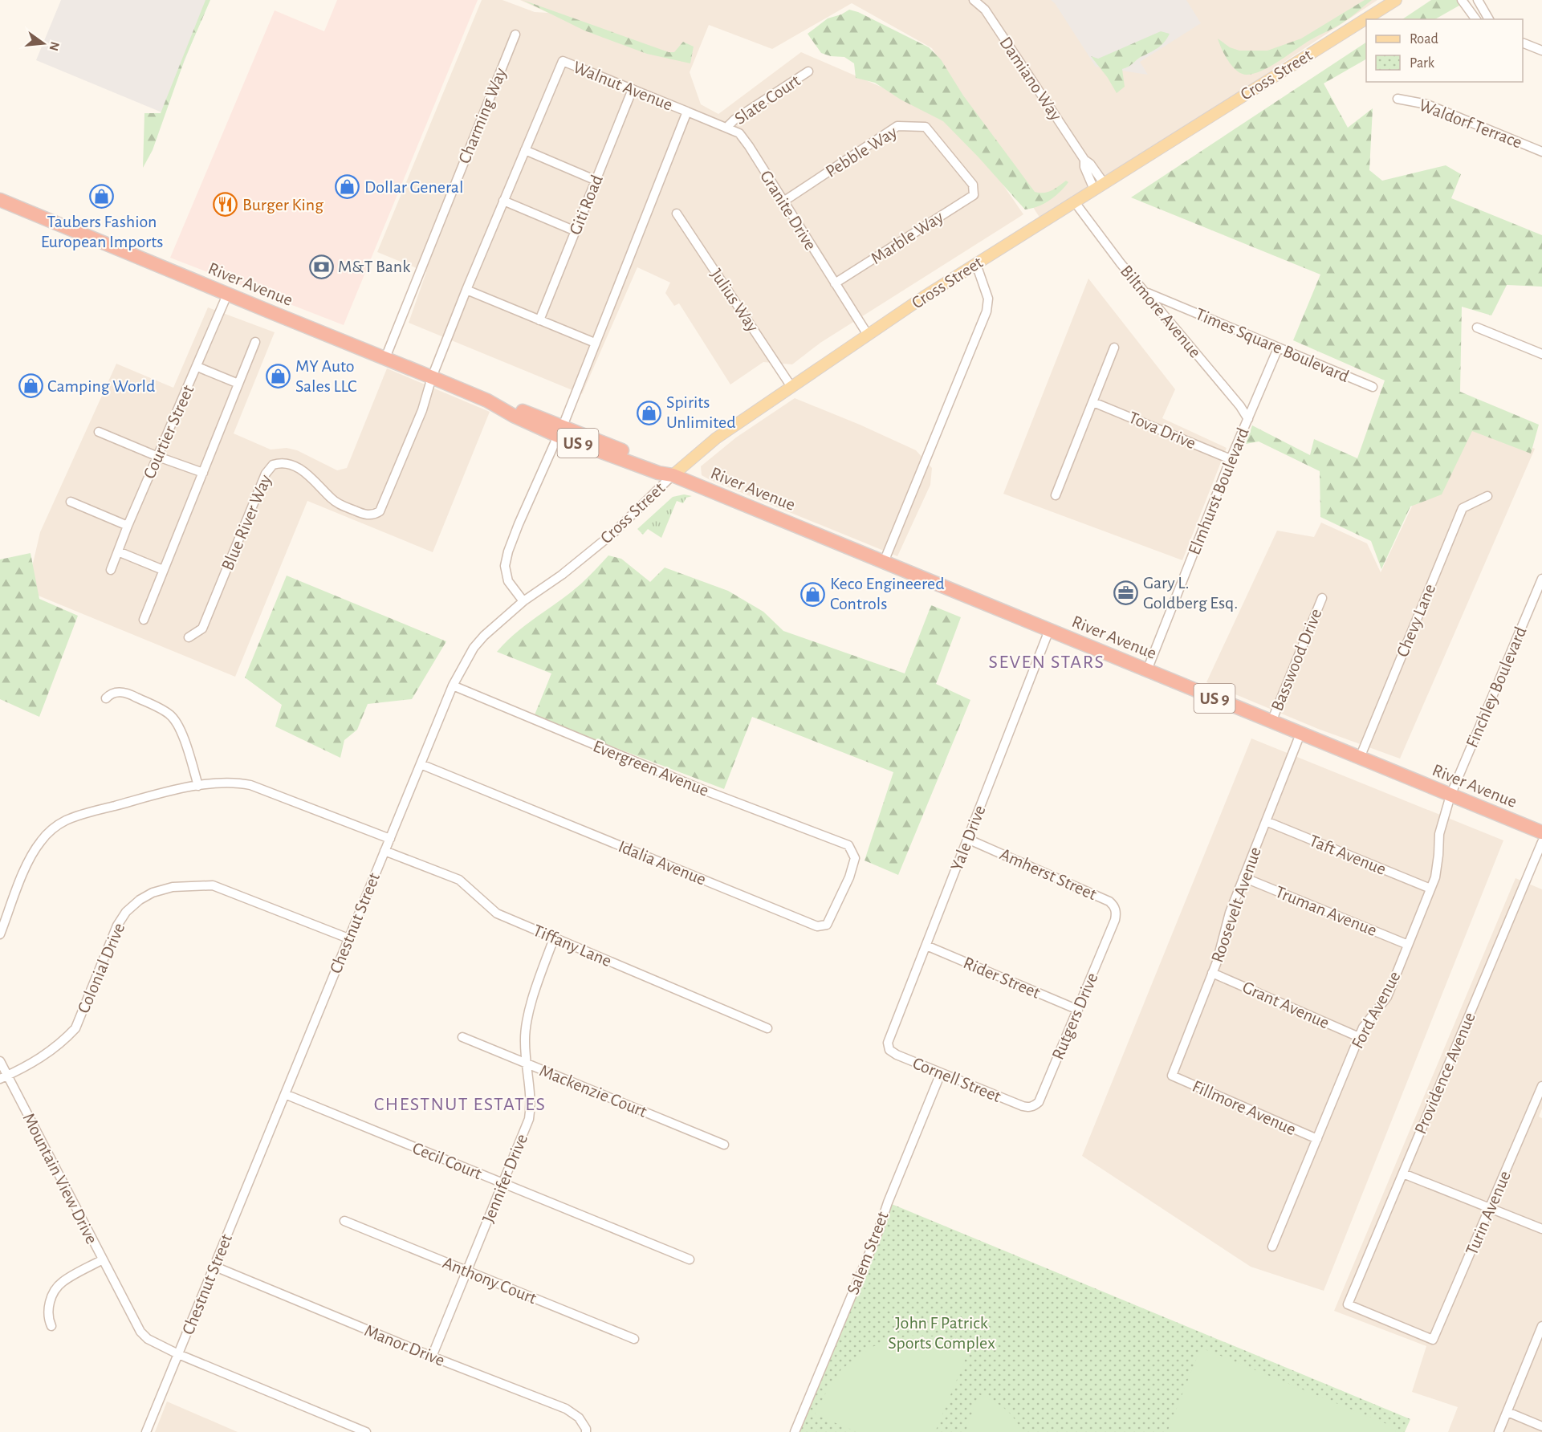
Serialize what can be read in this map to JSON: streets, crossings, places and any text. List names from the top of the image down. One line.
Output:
{"streets":{"highway":["River Avenue","US 9"],"main road":["Cross Street"],"street":["Damiano Way","Walnut Avenue","Slate Court","Charming Way","Waldorf Terrace","Pebble Way","Giti Road","Granite Drive","Marble Way","Julius Way","Biltmore Avenue","Times Square Boulevard","Tova Drive","Courtier Street","Elmhurst Boulevard","Blue River Way","Chevy Lane","Basswood Drive","Finchley Boulevard","Evergreen Avenue","Yale Drive","Taft Avenue","Idalia Avenue","Amherst Street","Roosevelt Avenue","Truman Avenue","Chestnut Street","Tiffany Lane","Colonial Drive","Rider Street","Grant Avenue","Ford Avenue","Rutgers Drive","Providence Avenue","Cornell Street","Mackenzie Court","Fillmore Avenue","Cecil Court","Mountain View Drive","Jennifer Drive","Turin Avenue","Salem Street","Anthony Court","Manor Drive"]},"crossings":[["Cross Street","Damiano Way"],["Cross Street","Granite Drive"],["Cross Street","River Avenue"],["Cross Street","Julius Way"],["Cross Street","Biltmore Avenue"],["Cross Street","Chestnut Street"],["Walnut Avenue","Giti Road"],["Walnut Avenue","Granite Drive"],["Walnut Avenue","River Avenue"],["Walnut Avenue","Blue River Way"],["Slate Court","Granite Drive"],["Charming Way","River Avenue"],["Pebble Way","Granite Drive"],["Pebble Way","Marble Way"],["Granite Drive","Marble Way"],["River Avenue","Courtier Street"],["River Avenue","Elmhurst Boulevard"],["River Avenue","Blue River Way"],["River Avenue","Chevy Lane"],["River Avenue","Basswood Drive"],["River Avenue","Finchley Boulevard"],["River Avenue","Yale Drive"],["River Avenue","Roosevelt Avenue"],["River Avenue","Ford Avenue"],["Biltmore Avenue","Times Square Boulevard"],["Biltmore Avenue","Elmhurst Boulevard"],["Times Square Boulevard","Elmhurst Boulevard"],["Tova Drive","Elmhurst Boulevard"],["Finchley Boulevard","Ford Avenue"],["Evergreen Avenue","Idalia Avenue"],["Evergreen Avenue","Chestnut Street"],["Yale Drive","Amherst Street"],["Yale Drive","Rider Street"],["Yale Drive","Cornell Street"],["Taft Avenue","Roosevelt Avenue"],["Taft Avenue","Ford Avenue"],["Idalia Avenue","Chestnut Street"],["Amherst Street","Rutgers Drive"],["Roosevelt Avenue","Truman Avenue"],["Roosevelt Avenue","Grant Avenue"],["Roosevelt Avenue","Fillmore Avenue"],["Truman Avenue","Ford Avenue"],["Chestnut Street","Tiffany Lane"],["Chestnut Street","Colonial Drive"],["Chestnut Street","Cecil Court"],["Chestnut Street","Mountain View Drive"],["Chestnut Street","Manor Drive"],["Tiffany Lane","Jennifer Drive"],["Colonial Drive","Mountain View Drive"],["Rider Street","Rutgers Drive"],["Grant Avenue","Ford Avenue"],["Ford Avenue","Fillmore Avenue"],["Rutgers Drive","Cornell Street"],["Providence Avenue","Turin Avenue"],["Cornell Street","Salem Street"],["Mackenzie Court","Jennifer Drive"],["Cecil Court","Jennifer Drive"],["Jennifer Drive","Anthony Court"],["Jennifer Drive","Manor Drive"]],"districts":["SEVEN STARS","CHESTNUT ESTATES"],"parks":["John F Patrick Sports Complex"],"places":{"shop":["Dollar General","Taubers Fashion European Imports","MY Auto Sales LLC","Camping World","Spirits Unlimited","Keco Engineered Controls"],"restaurant":["Burger King"],"bank":["M&T Bank"],"office":["Gary L. Goldberg Esq."]},"legend":["Road","Park"],"north":"right"}
